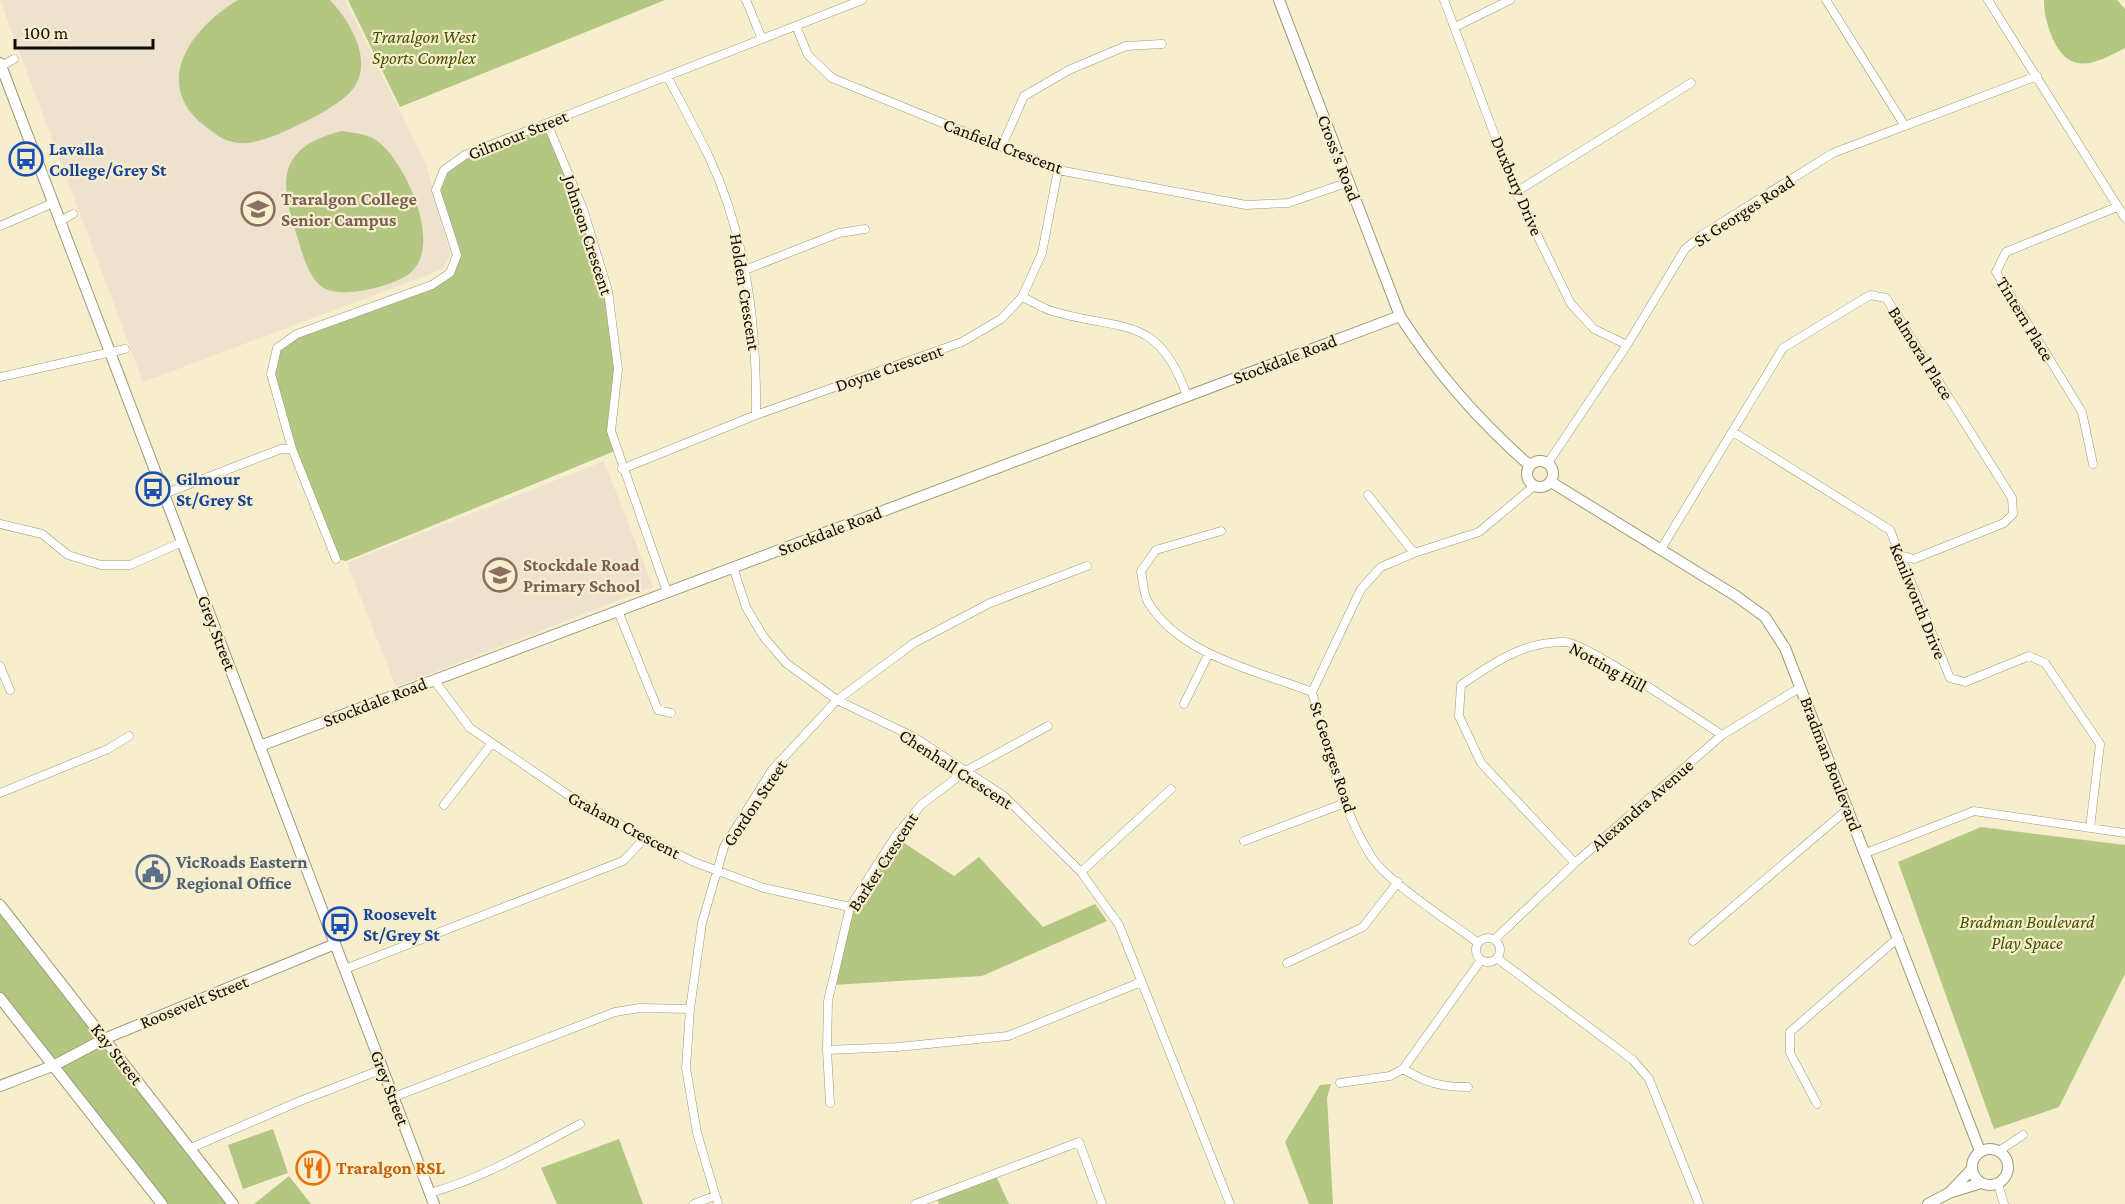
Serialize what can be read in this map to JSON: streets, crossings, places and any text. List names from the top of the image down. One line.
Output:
{"streets":{"street":["Gilmour Street","Canfield Crescent","Cross's Road","Duxbury Drive","St Georges Road","Johnson Crescent","Holden Crescent","Tintern Place","Balmoral Place","Stockdale Road","Doyne Crescent","Kenilworth Drive","Grey Street","Notting Hill","Bradman Boulevard","Chenhall Crescent","Gordon Street","Alexandra Avenue","Graham Crescent","Barker Crescent","Roosevelt Street","Kay Street"]},"crossings":[["Gilmour Street","Canfield Crescent"],["Gilmour Street","Johnson Crescent"],["Gilmour Street","Holden Crescent"],["Canfield Crescent","Cross's Road"],["Canfield Crescent","Doyne Crescent"],["Cross's Road","Stockdale Road"],["Duxbury Drive","St Georges Road"],["St Georges Road","Bradman Boulevard"],["St Georges Road","Alexandra Avenue"],["Johnson Crescent","Stockdale Road"],["Johnson Crescent","Doyne Crescent"],["Holden Crescent","Doyne Crescent"],["Balmoral Place","Kenilworth Drive"],["Balmoral Place","Bradman Boulevard"],["Stockdale Road","Grey Street"],["Stockdale Road","Chenhall Crescent"],["Stockdale Road","Graham Crescent"],["Grey Street","Roosevelt Street"],["Notting Hill","Alexandra Avenue"],["Bradman Boulevard","Alexandra Avenue"],["Chenhall Crescent","Gordon Street"],["Chenhall Crescent","Barker Crescent"],["Gordon Street","Graham Crescent"],["Graham Crescent","Barker Crescent"],["Roosevelt Street","Kay Street"]],"parks":["Traralgon West Sports Complex","Bradman Boulevard Play Space"],"places":{"bus stop":["Lavalla College/Grey St","Gilmour St/Grey St","Roosevelt St/Grey St"],"school or university":["Traralgon College Senior Campus","Stockdale Road Primary School"],"public building":["VicRoads Eastern Regional Office"],"restaurant":["Traralgon RSL"]},"scale_bar":"100 m"}
